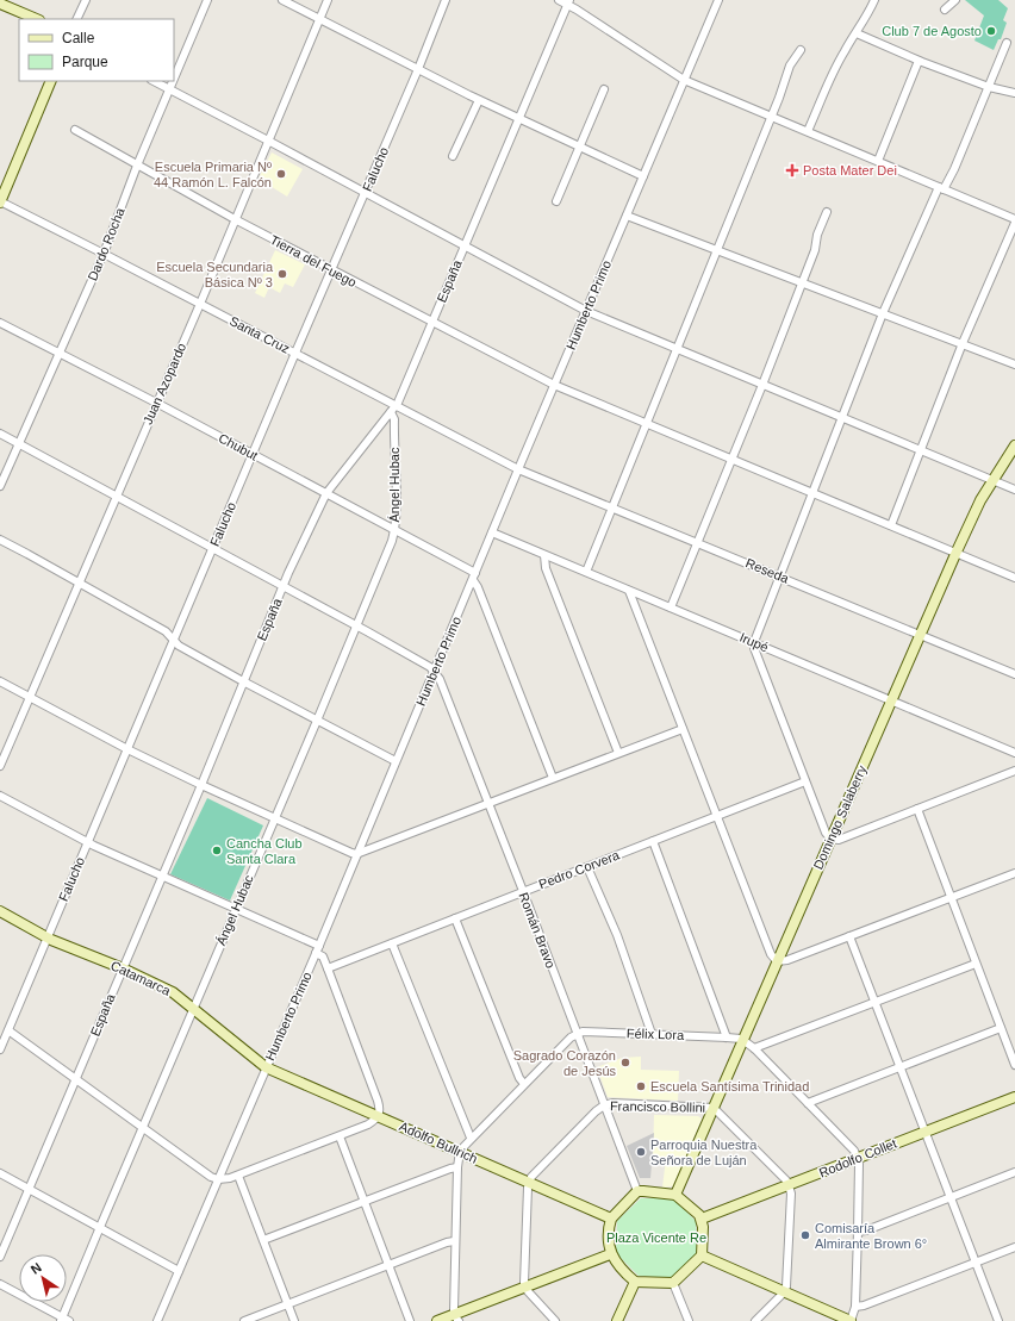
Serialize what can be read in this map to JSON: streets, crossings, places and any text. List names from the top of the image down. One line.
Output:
{"streets":{"street":["Falucho","Dardo Rocha","Tierra del Fuego","España","Humberto Primo","Santa Cruz","Juan Azopardo","Chubut","Ángel Hubac","Reseda","Irupé","Domingo Salaberry","Pedro Corvera","Román Bravo","Catamarca","Félix Lora","Francisco Bollini","Adolfo Bullrich","Rodolfo Collet"]},"crossings":[["Falucho","Tierra del Fuego"],["Falucho","Santa Cruz"],["Falucho","Chubut"],["Falucho","Catamarca"],["Dardo Rocha","Tierra del Fuego"],["Dardo Rocha","Santa Cruz"],["Dardo Rocha","Chubut"],["Tierra del Fuego","España"],["Tierra del Fuego","Humberto Primo"],["Tierra del Fuego","Juan Azopardo"],["Tierra del Fuego","Domingo Salaberry"],["España","Santa Cruz"],["España","Chubut"],["España","Ángel Hubac"],["España","Catamarca"],["Humberto Primo","Santa Cruz"],["Humberto Primo","Chubut"],["Humberto Primo","Reseda"],["Humberto Primo","Irupé"],["Humberto Primo","Román Bravo"],["Humberto Primo","Catamarca"],["Humberto Primo","Adolfo Bullrich"],["Santa Cruz","Juan Azopardo"],["Santa Cruz","Reseda"],["Juan Azopardo","Chubut"],["Chubut","Ángel Hubac"],["Ángel Hubac","Catamarca"],["Reseda","Domingo Salaberry"],["Irupé","Domingo Salaberry"],["Domingo Salaberry","Román Bravo"],["Domingo Salaberry","Félix Lora"],["Domingo Salaberry","Francisco Bollini"],["Domingo Salaberry","Adolfo Bullrich"],["Domingo Salaberry","Rodolfo Collet"],["Pedro Corvera","Román Bravo"],["Román Bravo","Félix Lora"],["Román Bravo","Francisco Bollini"],["Román Bravo","Adolfo Bullrich"],["Román Bravo","Rodolfo Collet"],["Catamarca","Adolfo Bullrich"],["Félix Lora","Rodolfo Collet"],["Francisco Bollini","Adolfo Bullrich"],["Francisco Bollini","Rodolfo Collet"],["Adolfo Bullrich","Rodolfo Collet"]],"parks":["Plaza Vicente Re"],"places":{"other":["Club 7 de Agosto","Escuela Primaria Nº 44 Ramón L. Falcón","Escuela Secundaria Básica Nº 3","Cancha Club Santa Clara","Sagrado Corazón de Jesús","Escuela Santísima Trinidad","Parroquia Nuestra Señora de Luján","Comisaría Almirante Brown 6°"],"health":["Posta Mater Dei"]},"legend":["Calle","Parque"],"north":"top left"}
